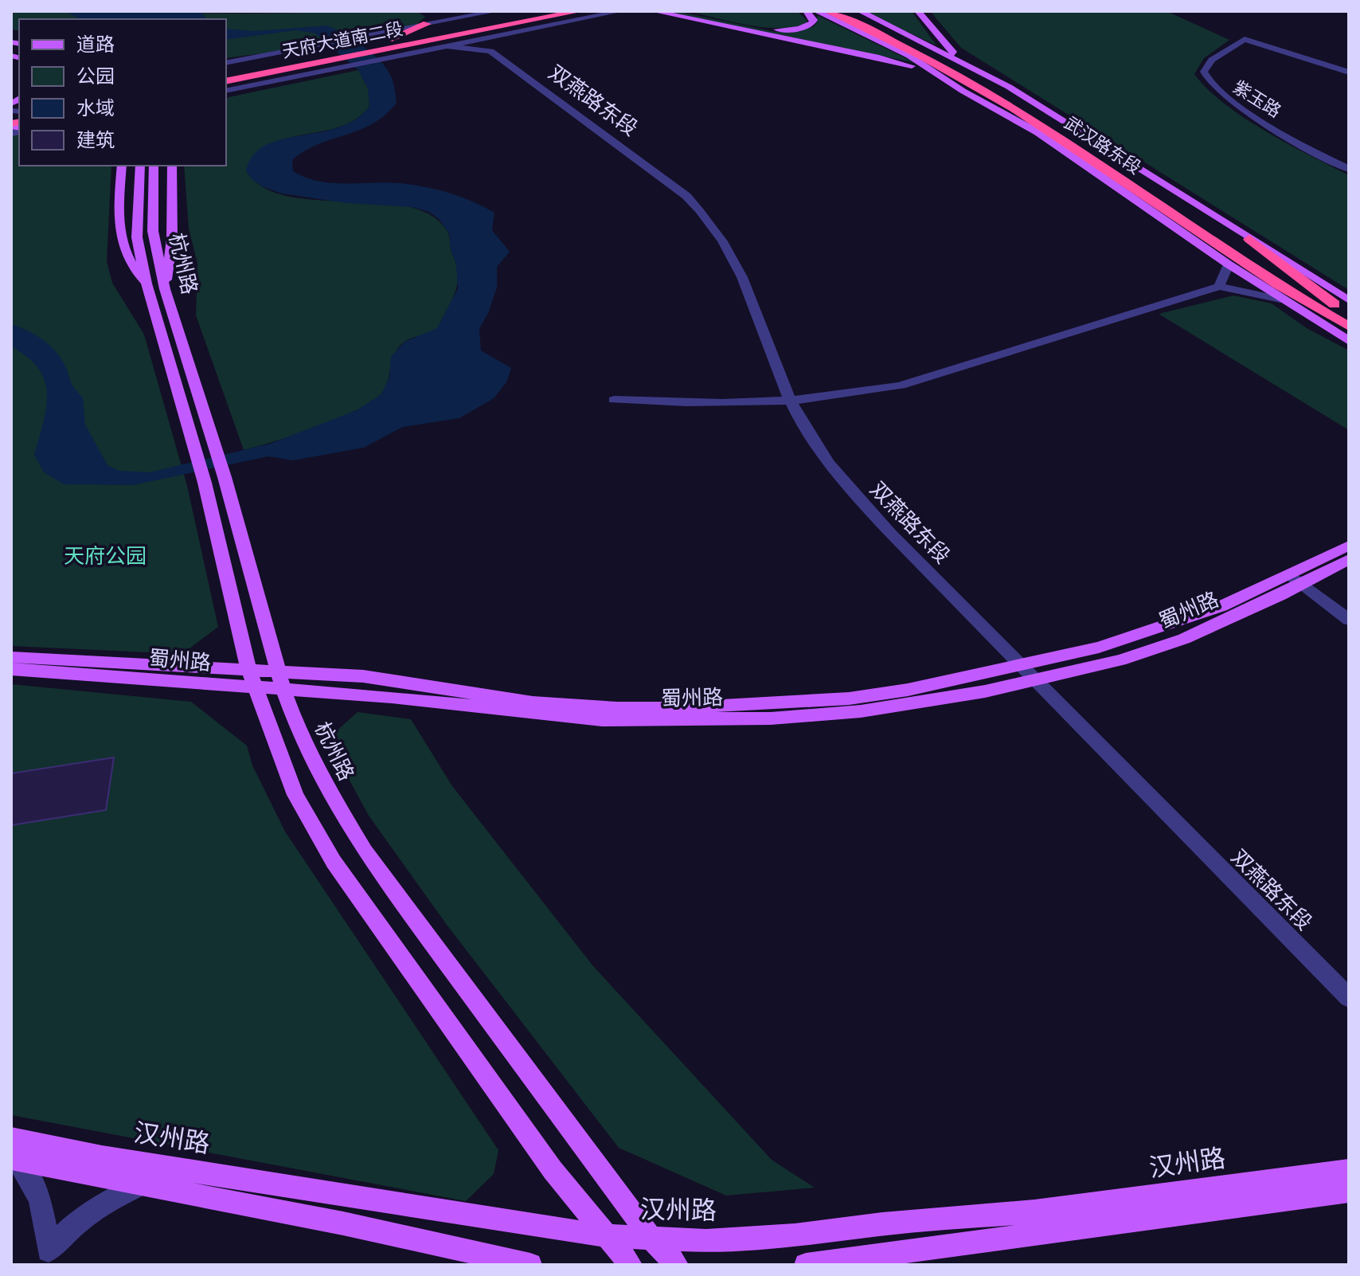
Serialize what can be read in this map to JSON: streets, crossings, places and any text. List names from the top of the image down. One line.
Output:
{"streets":{"highway":["天府大道南二段","武汉路东段"],"main road":["杭州路","蜀州路","汉州路"],"street":["紫玉路","双燕路东段"]},"crossings":[["双燕路东段","蜀州路"],["杭州路","蜀州路"],["杭州路","汉州路"]],"parks":["天府公园"],"legend":["道路","公园","水域","建筑"]}
